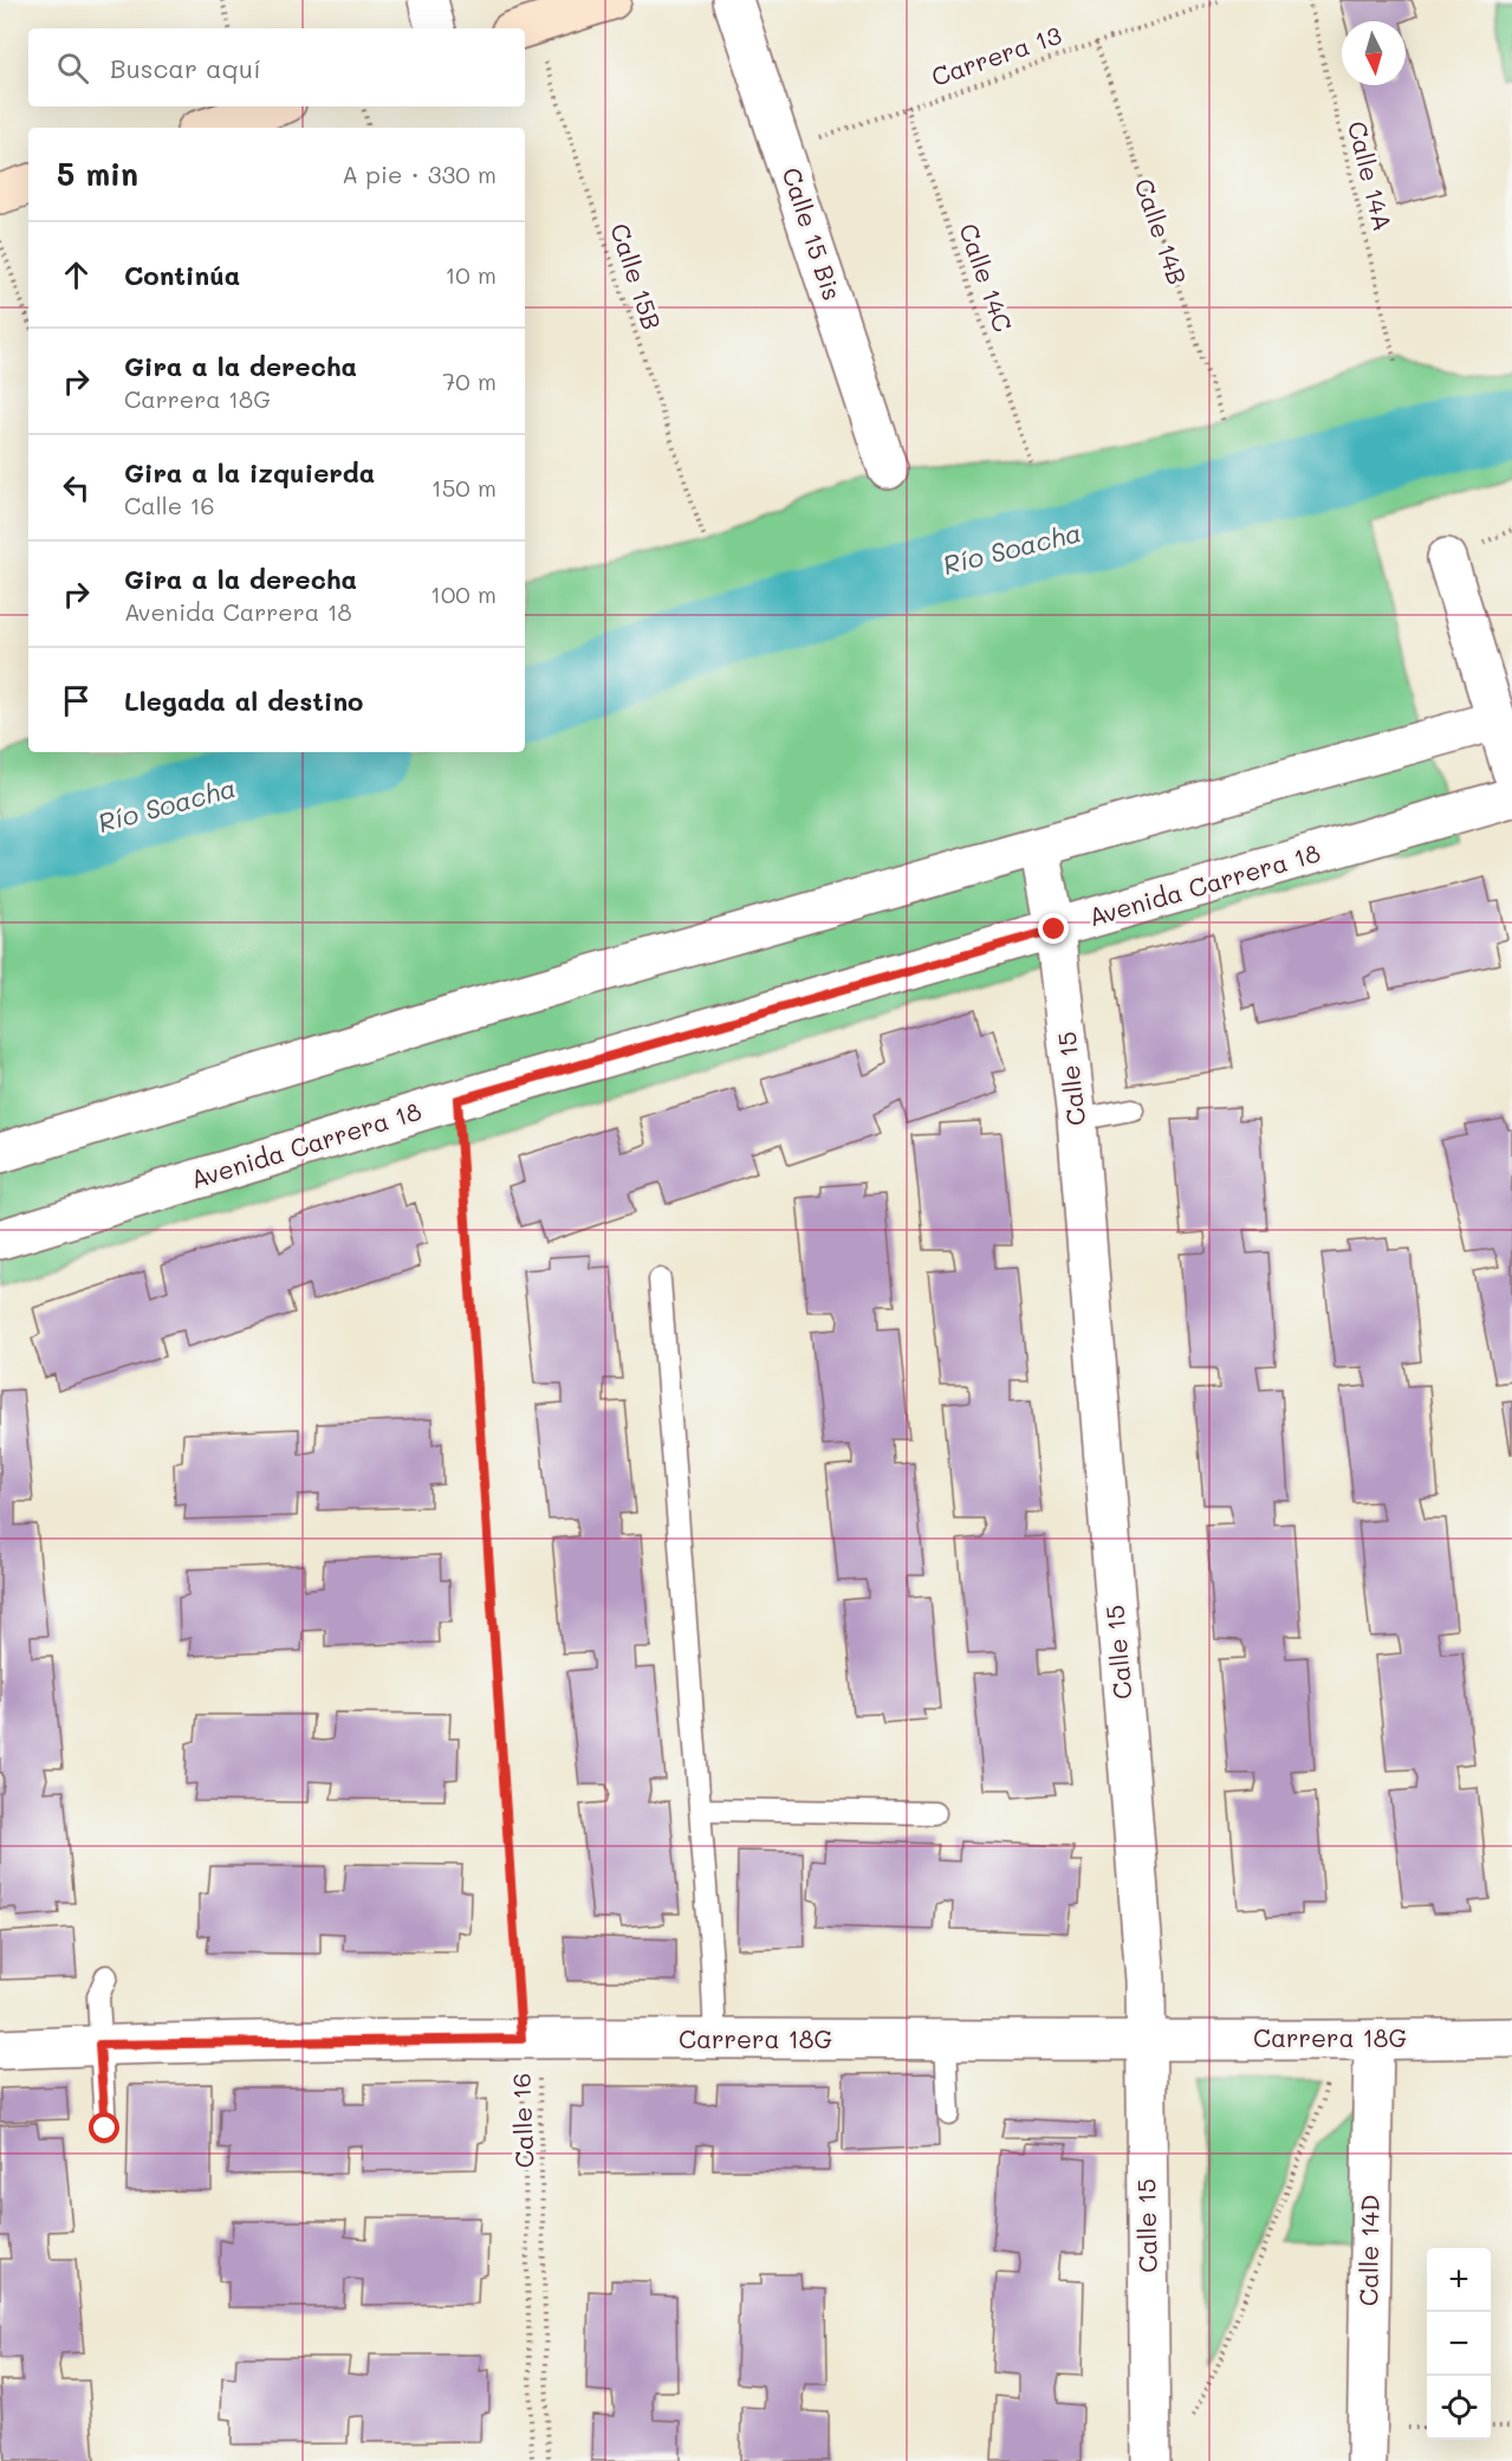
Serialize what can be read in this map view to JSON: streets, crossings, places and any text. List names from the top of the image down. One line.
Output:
{"streets":{"street":["Calle 15 Bis","Avenida Carrera 18","Calle 15","Carrera 18G","Calle 14D"],"path":["Carrera 13","Calle 14A","Calle 14B","Calle 15B","Calle 14C","Calle 16"]},"crossings":[["Carrera 13","Calle 14B"],["Carrera 13","Calle 15 Bis"],["Carrera 13","Calle 14C"],["Avenida Carrera 18","Calle 15"],["Avenida Carrera 18","Calle 16"],["Calle 15","Carrera 18G"],["Carrera 18G","Calle 16"],["Carrera 18G","Calle 14D"]],"water":["Río Soacha"],"north":"bottom","page":{"search":"Buscar aquí","heading":["5 min","A pie · 330 m"],"list":[["Continúa","10 m"],["Gira a la derecha","Carrera 18G","70 m"],["Gira a la izquierda","Calle 16","150 m"],["Gira a la derecha","Avenida Carrera 18","100 m"],"Llegada al destino"],"map_buttons":["+","−"]}}
